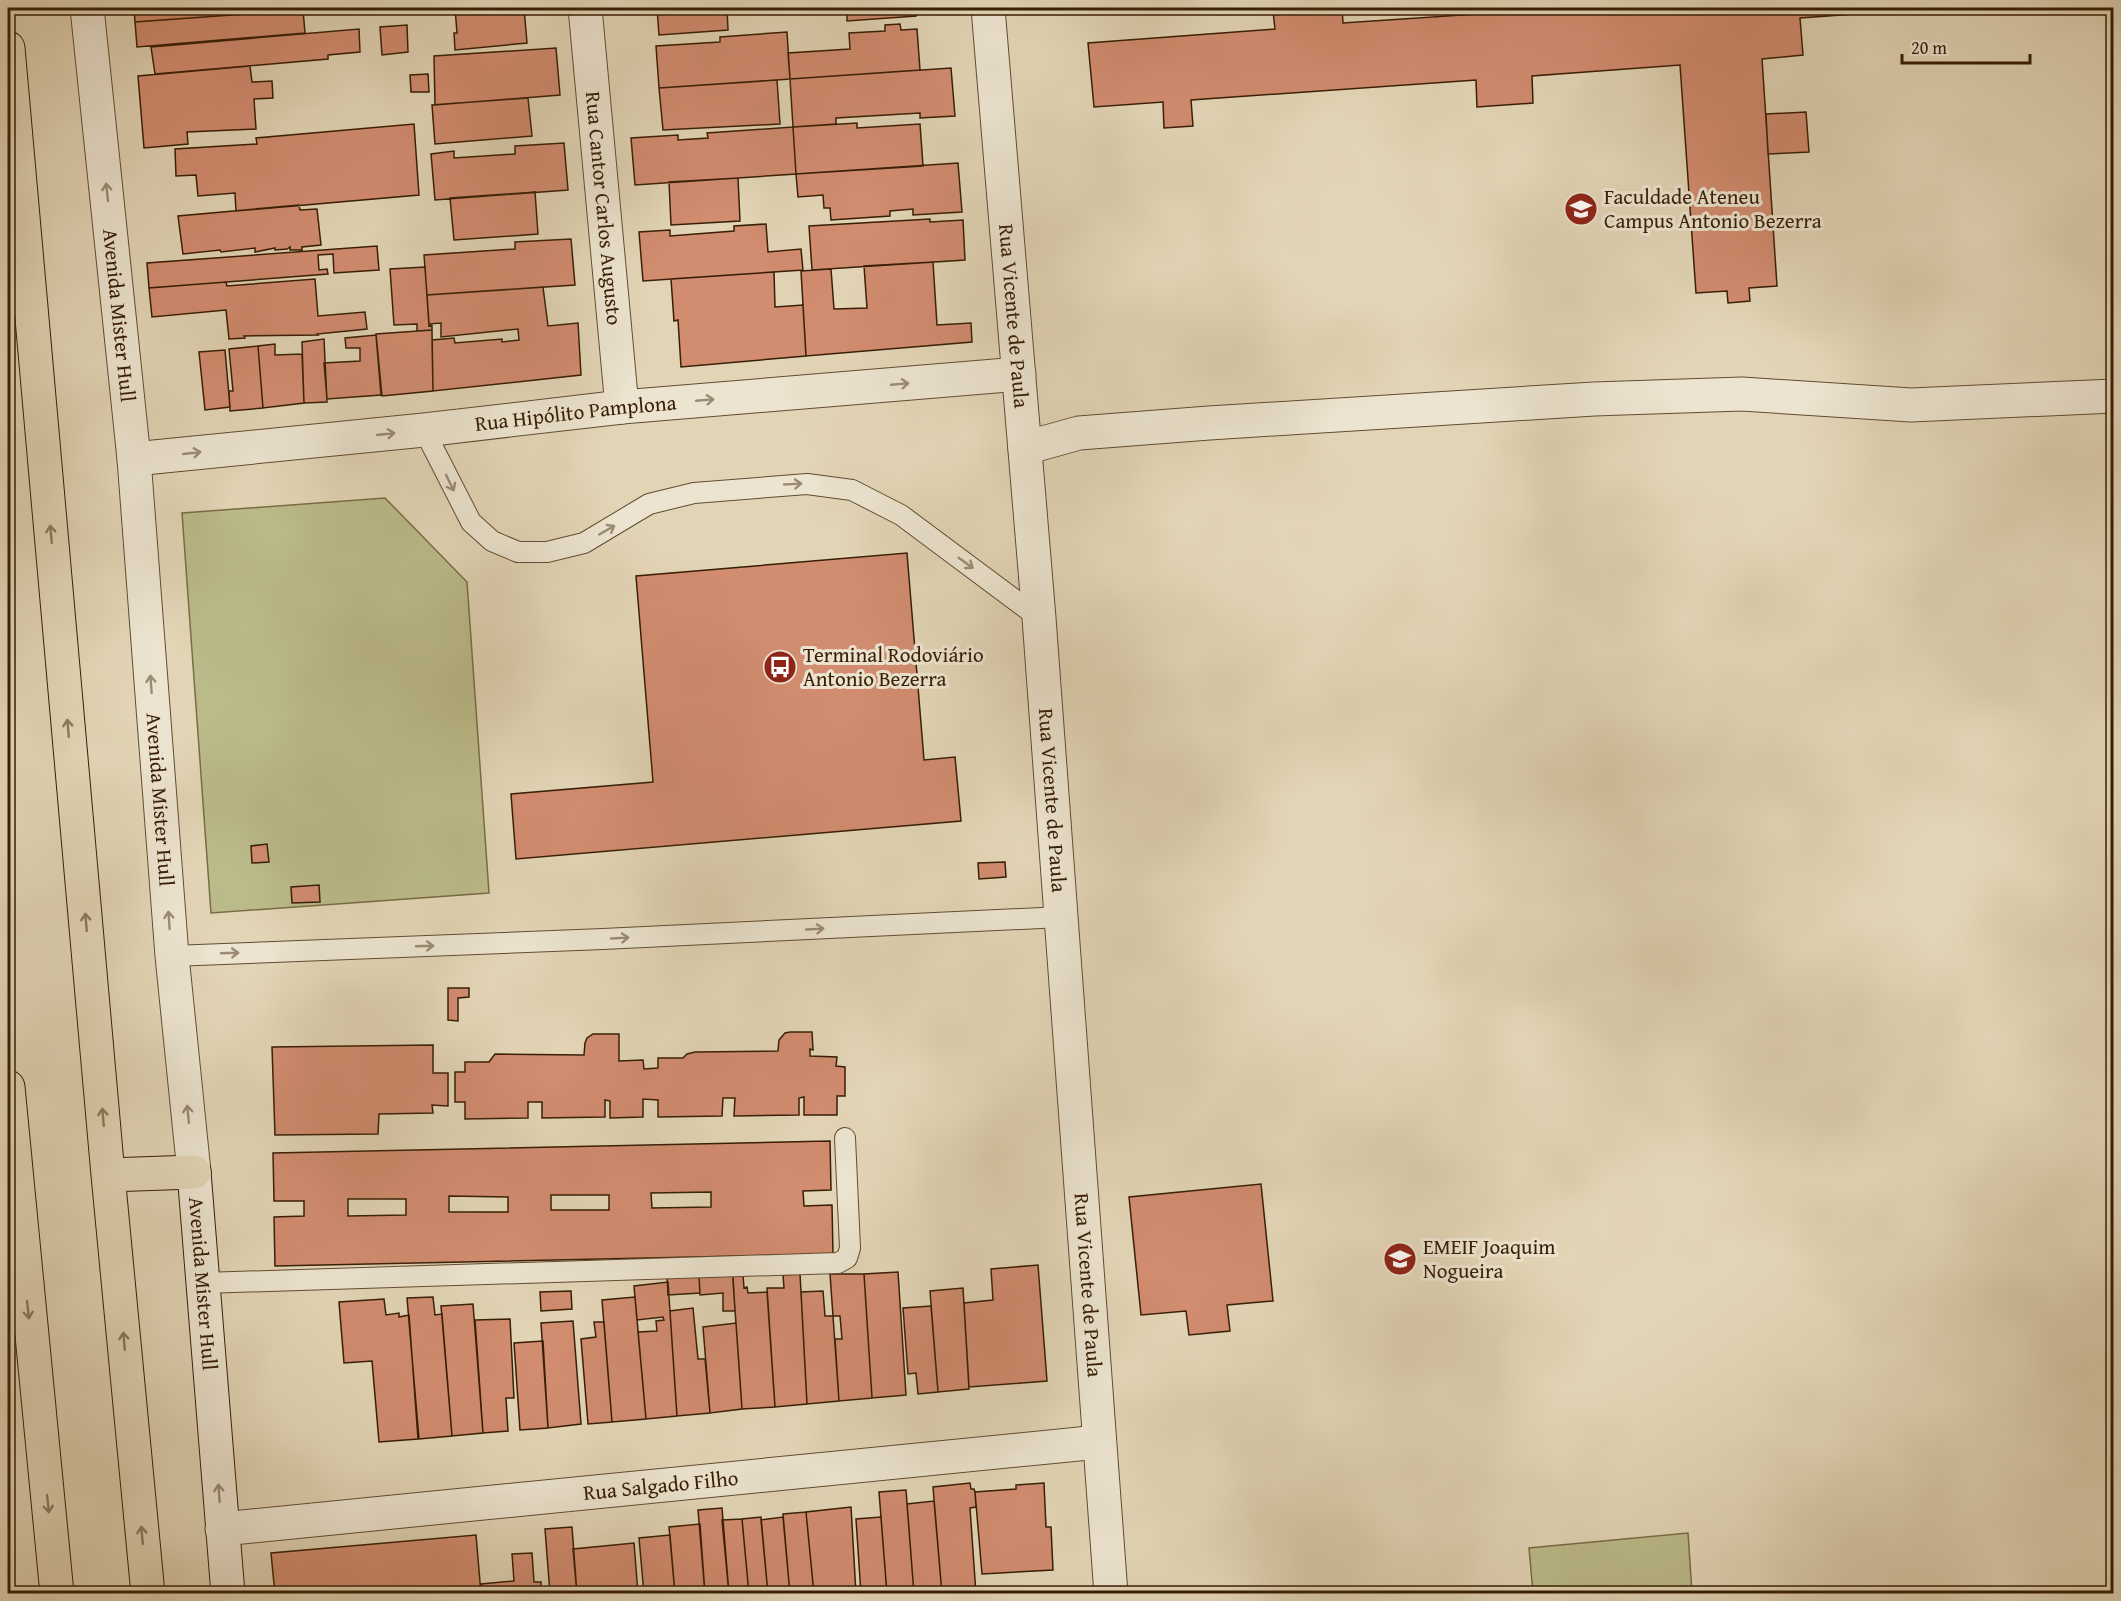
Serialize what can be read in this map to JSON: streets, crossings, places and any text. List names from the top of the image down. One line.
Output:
{"streets":{"street":["Rua Cantor Carlos Augusto","Avenida Mister Hull","Rua Vicente de Paula","Rua Hipólito Pamplona","Rua Salgado Filho"]},"crossings":[["Rua Cantor Carlos Augusto","Rua Hipólito Pamplona"],["Avenida Mister Hull","Rua Hipólito Pamplona"],["Avenida Mister Hull","Rua Salgado Filho"],["Rua Vicente de Paula","Rua Hipólito Pamplona"],["Rua Vicente de Paula","Rua Salgado Filho"]],"one_way":["Avenida Mister Hull","Rua Hipólito Pamplona"],"places":{"school or university":["Faculdade Ateneu Campus Antonio Bezerra","EMEIF Joaquim Nogueira"],"bus stop":["Terminal Rodoviário Antonio Bezerra"]},"scale_bar":"20 m"}
